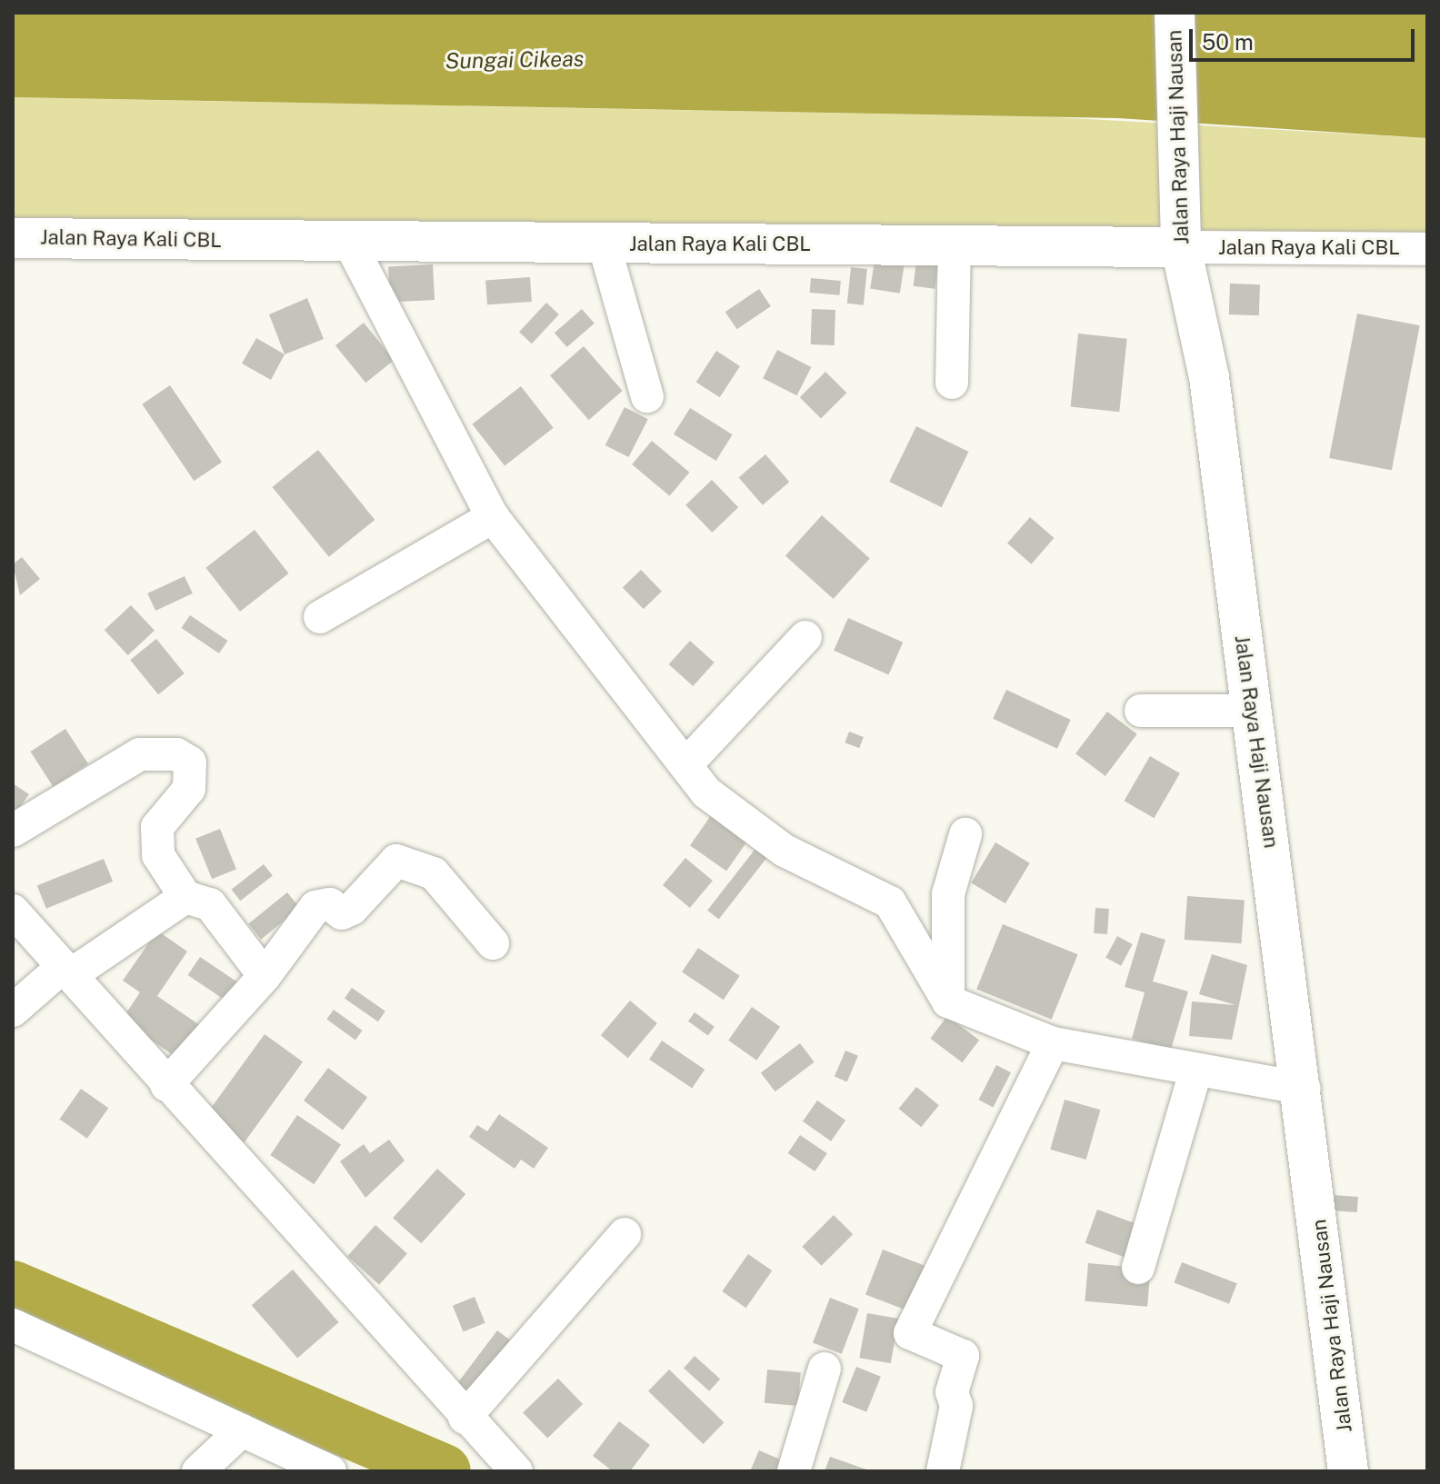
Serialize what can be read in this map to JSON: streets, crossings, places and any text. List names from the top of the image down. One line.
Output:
{"streets":{"main road":["Jalan Raya Haji Nausan","Jalan Raya Kali CBL"]},"crossings":[["Jalan Raya Haji Nausan","Jalan Raya Kali CBL"]],"water":["Sungai Cikeas"],"scale_bar":"50 m"}
